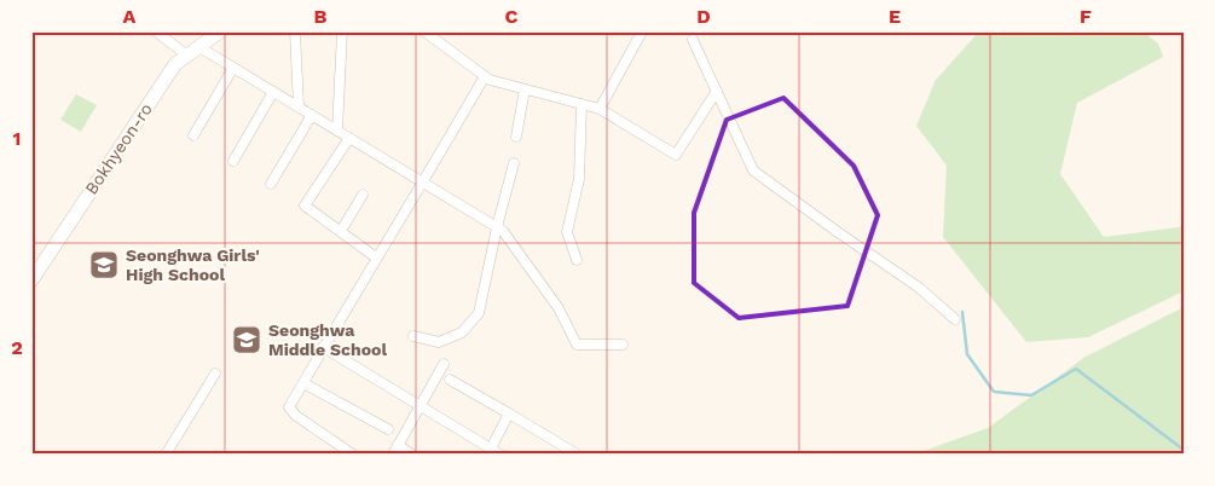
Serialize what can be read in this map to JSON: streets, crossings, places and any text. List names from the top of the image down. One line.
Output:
{"streets":{"main road":["Bokhyeon-ro"]},"places":{"school or university":["Seonghwa Girls' High School","Seonghwa Middle School"]},"grid":{"columns":["A","B","C","D","E","F"],"rows":["1","2"]}}
